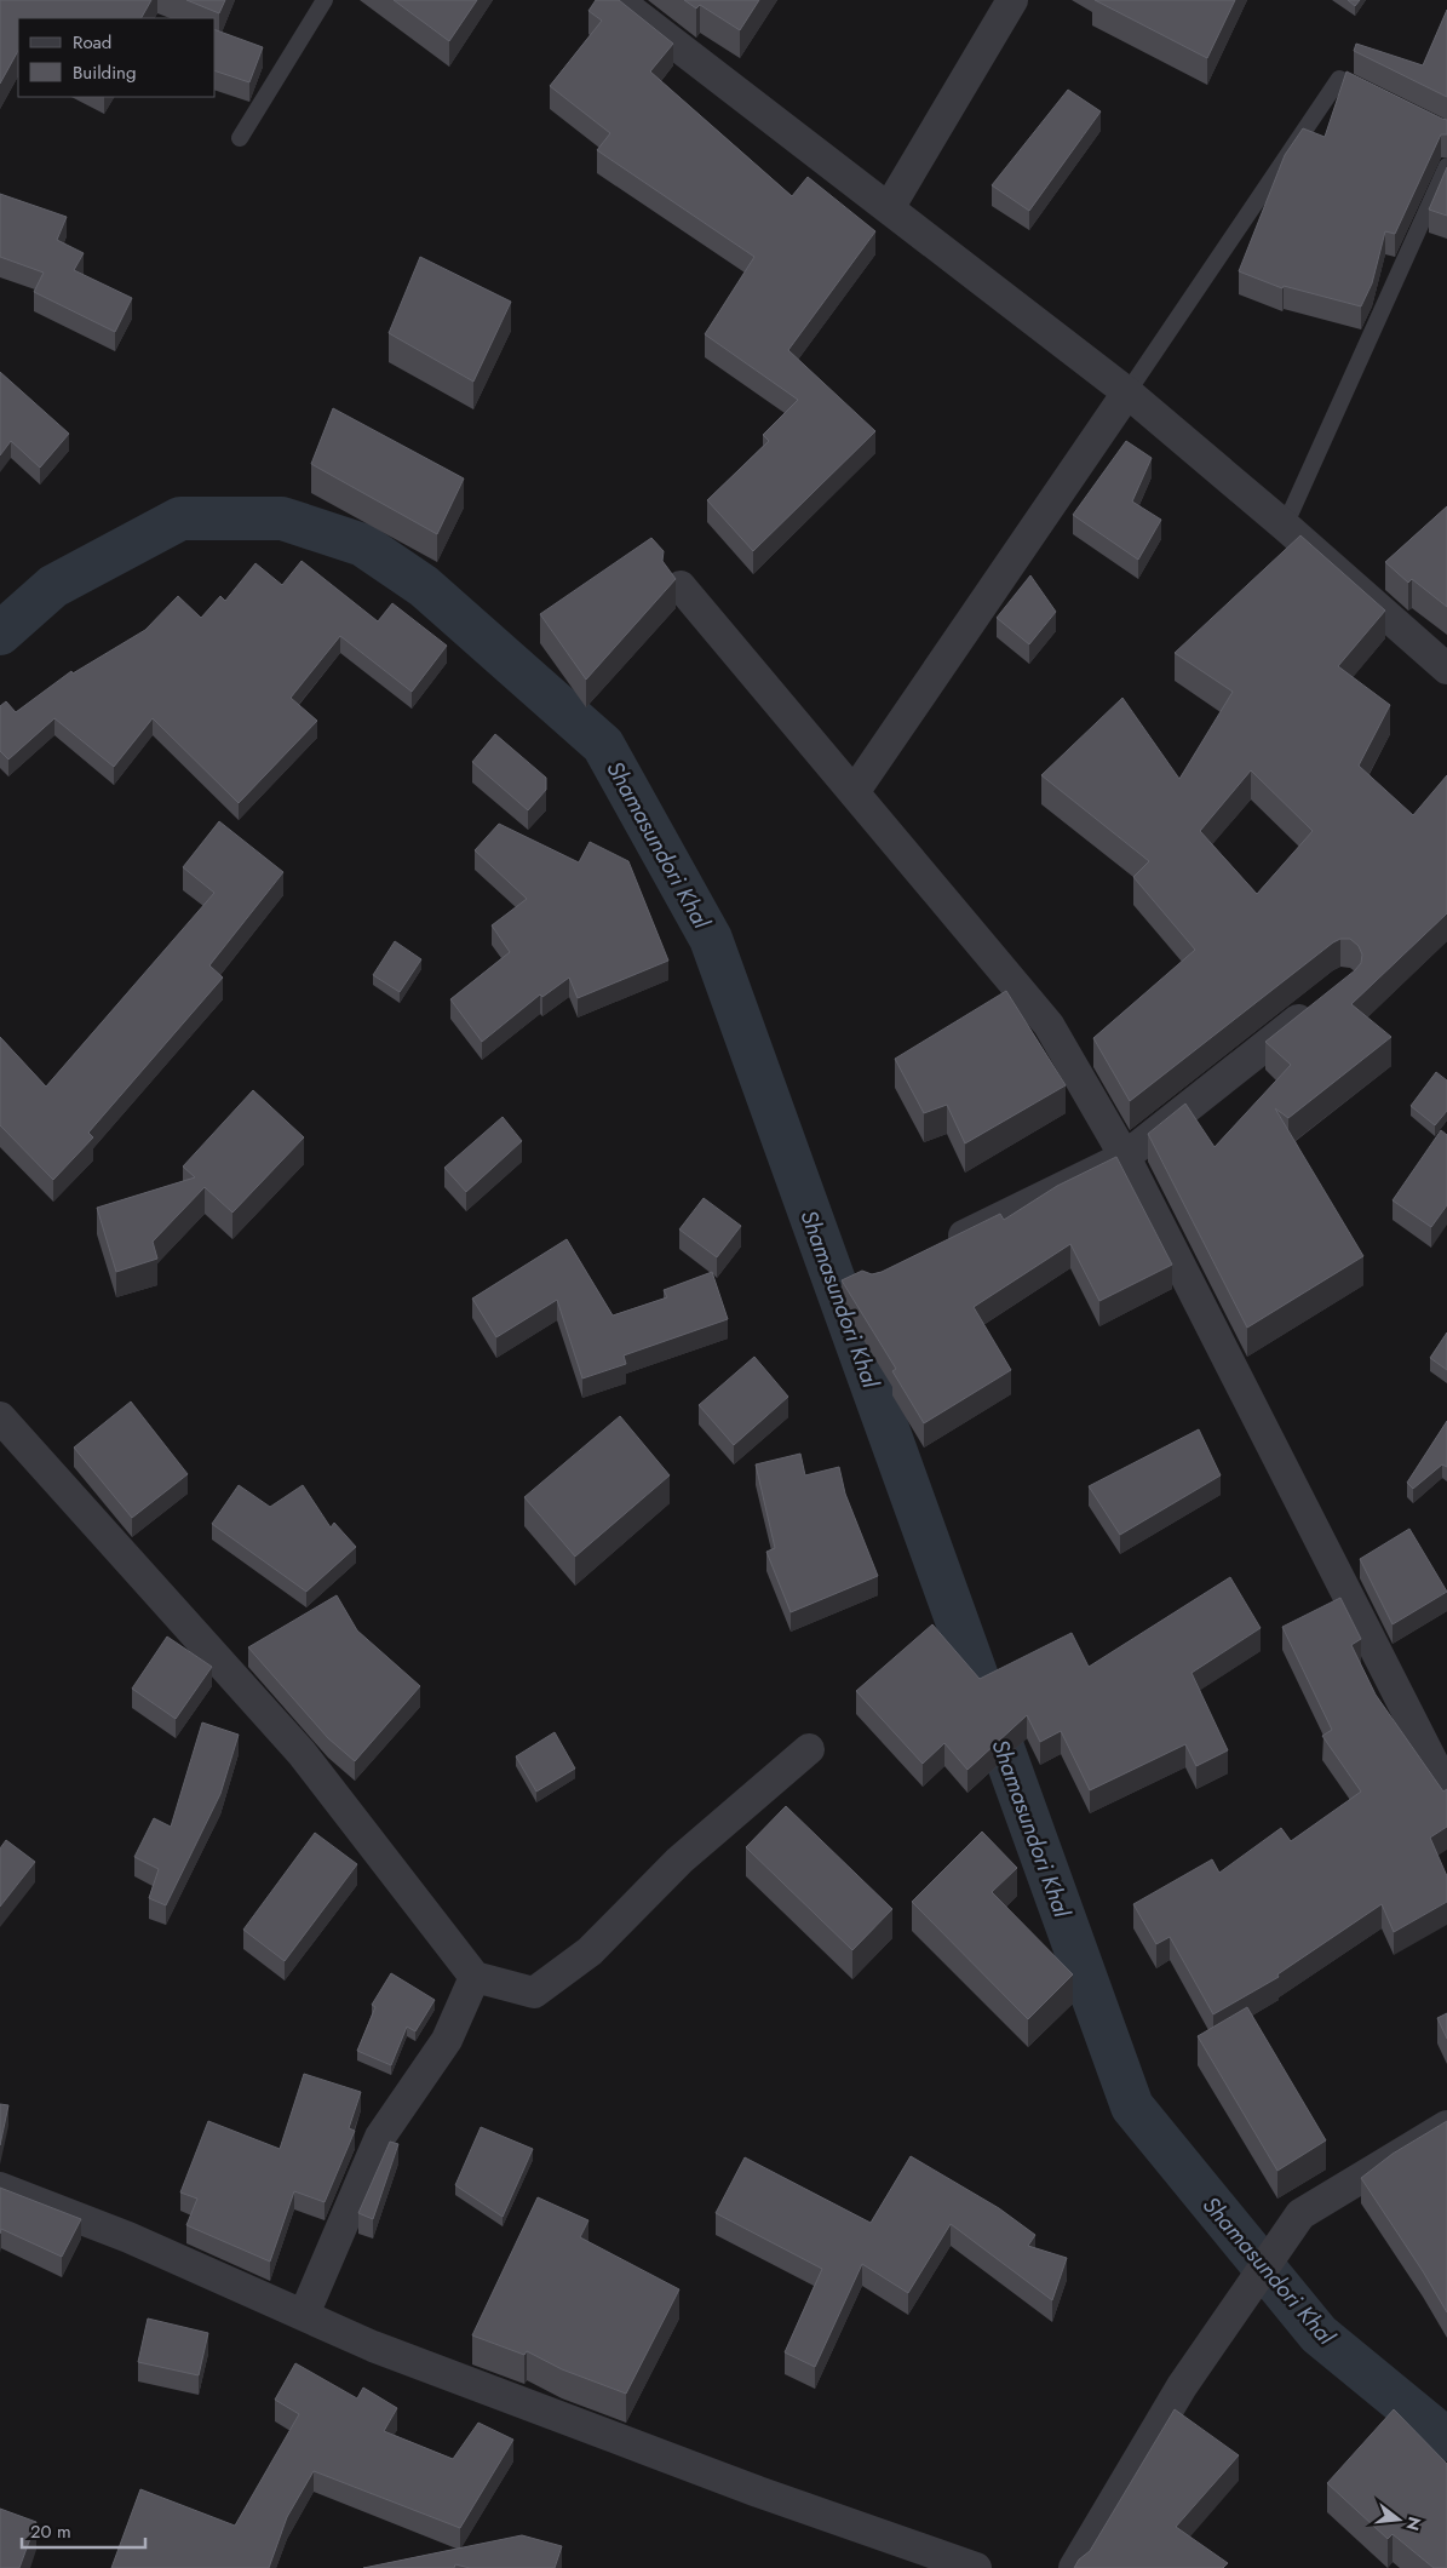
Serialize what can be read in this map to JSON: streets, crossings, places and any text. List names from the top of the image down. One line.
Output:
{"water":["Shamasundori Khal"],"legend":["Road","Building"],"scale_bar":"20 m","north":"right"}
